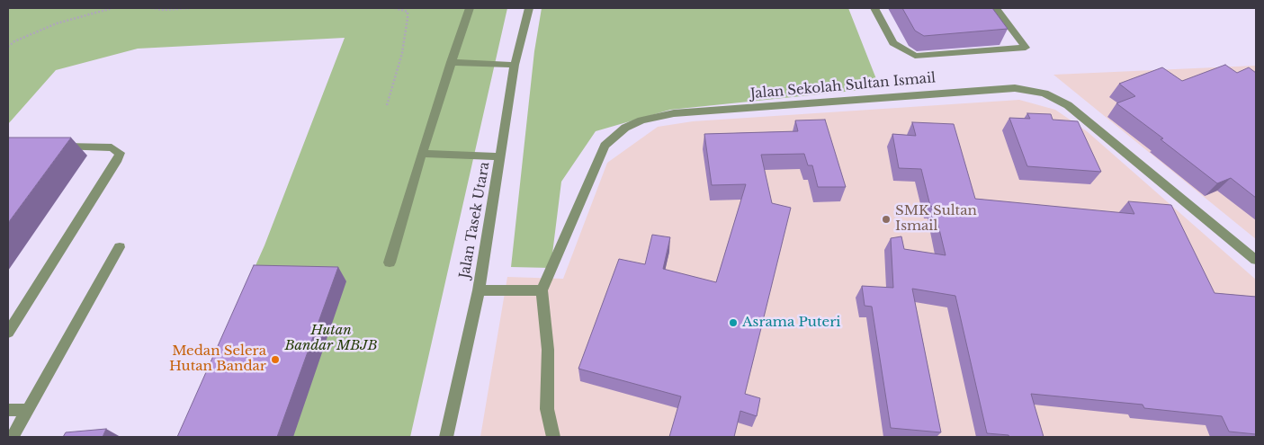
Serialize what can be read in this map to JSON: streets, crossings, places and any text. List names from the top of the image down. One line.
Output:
{"streets":{"street":["Jalan Sekolah Sultan Ismail","Jalan Tasek Utara"]},"parks":["Hutan Bandar MBJB"],"places":["SMK Sultan Ismail","Asrama Puteri","Medan Selera Hutan Bandar"]}
